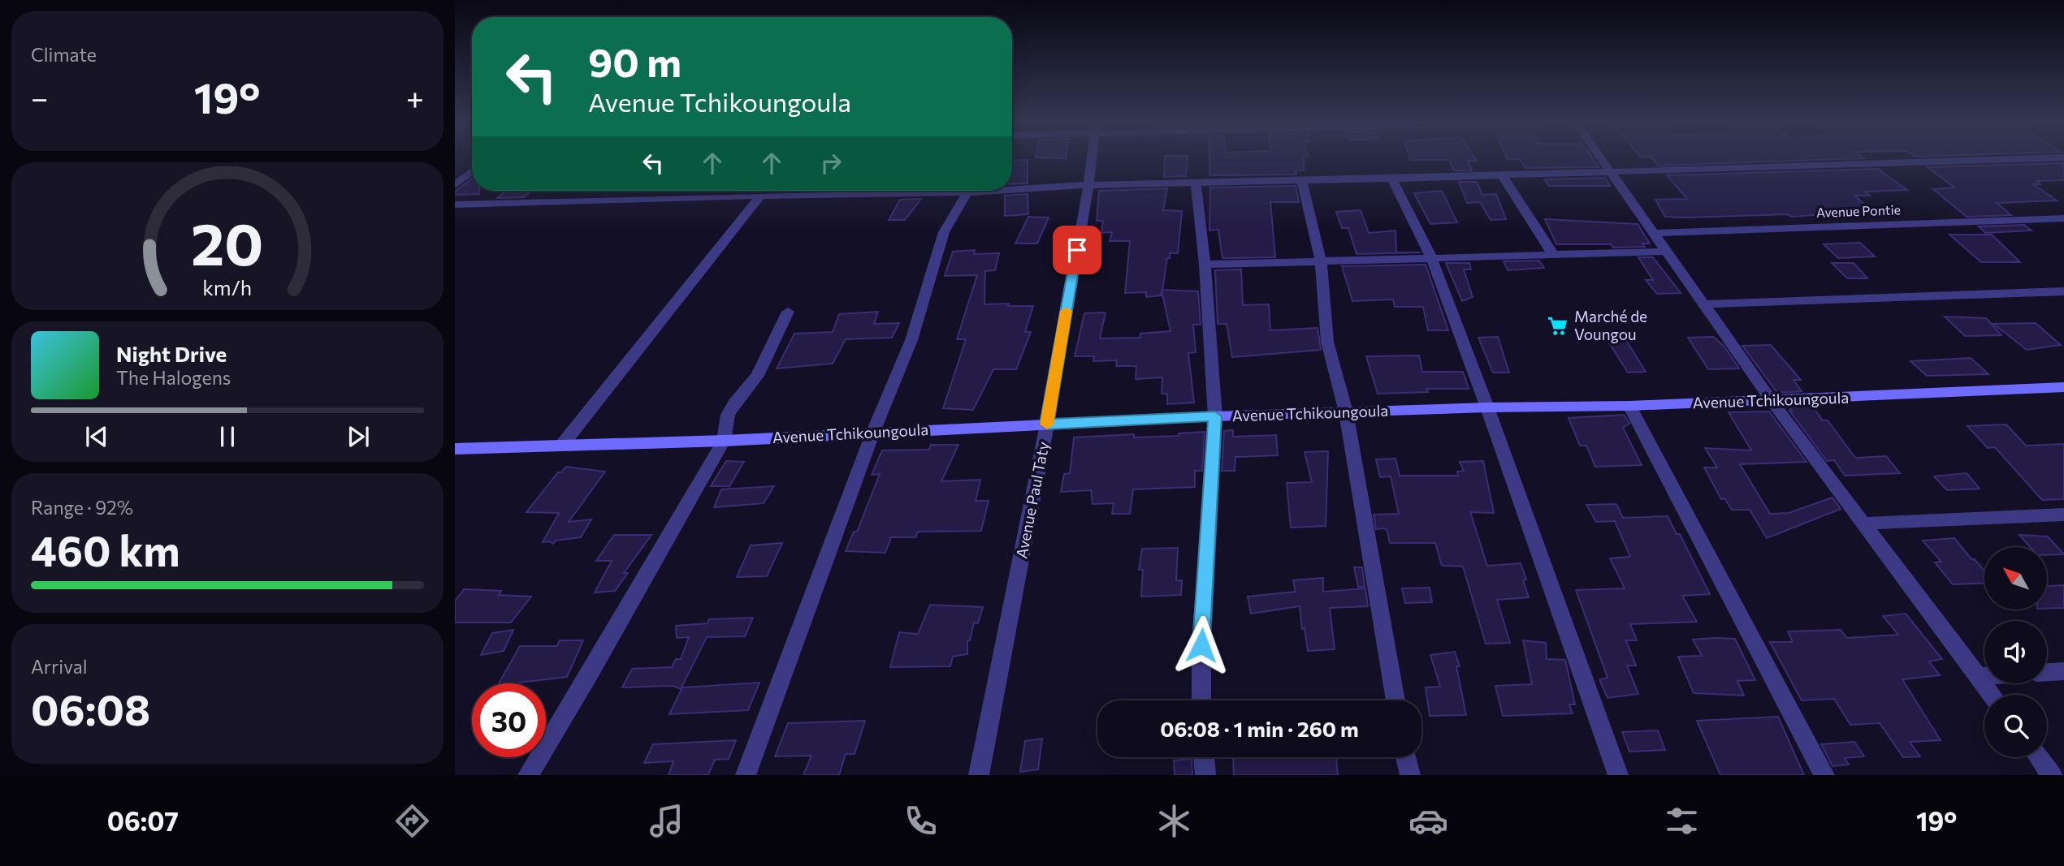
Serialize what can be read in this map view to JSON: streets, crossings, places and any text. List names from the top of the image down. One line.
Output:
{"streets":{"street":["Avenue Pontie","Avenue Tchikoungoula","Avenue Paul Taty"]},"crossings":[["Avenue Tchikoungoula","Avenue Paul Taty"]],"places":{"supermarket":["Marché de Voungou"]},"north":"top left","page":{"tile":["Climate",["Range · 92%","460 km"],["Arrival","06:08"]],"turn":["90 m","Avenue Tchikoungoula"],"heat":["−","19°","+"],"song":["Night Drive","The Halogens"],"limit":"30","trip":"06:08 · 1 min · 260 m","tabs":["06:07","19°"],"gauge":["20","km/h"]}}
